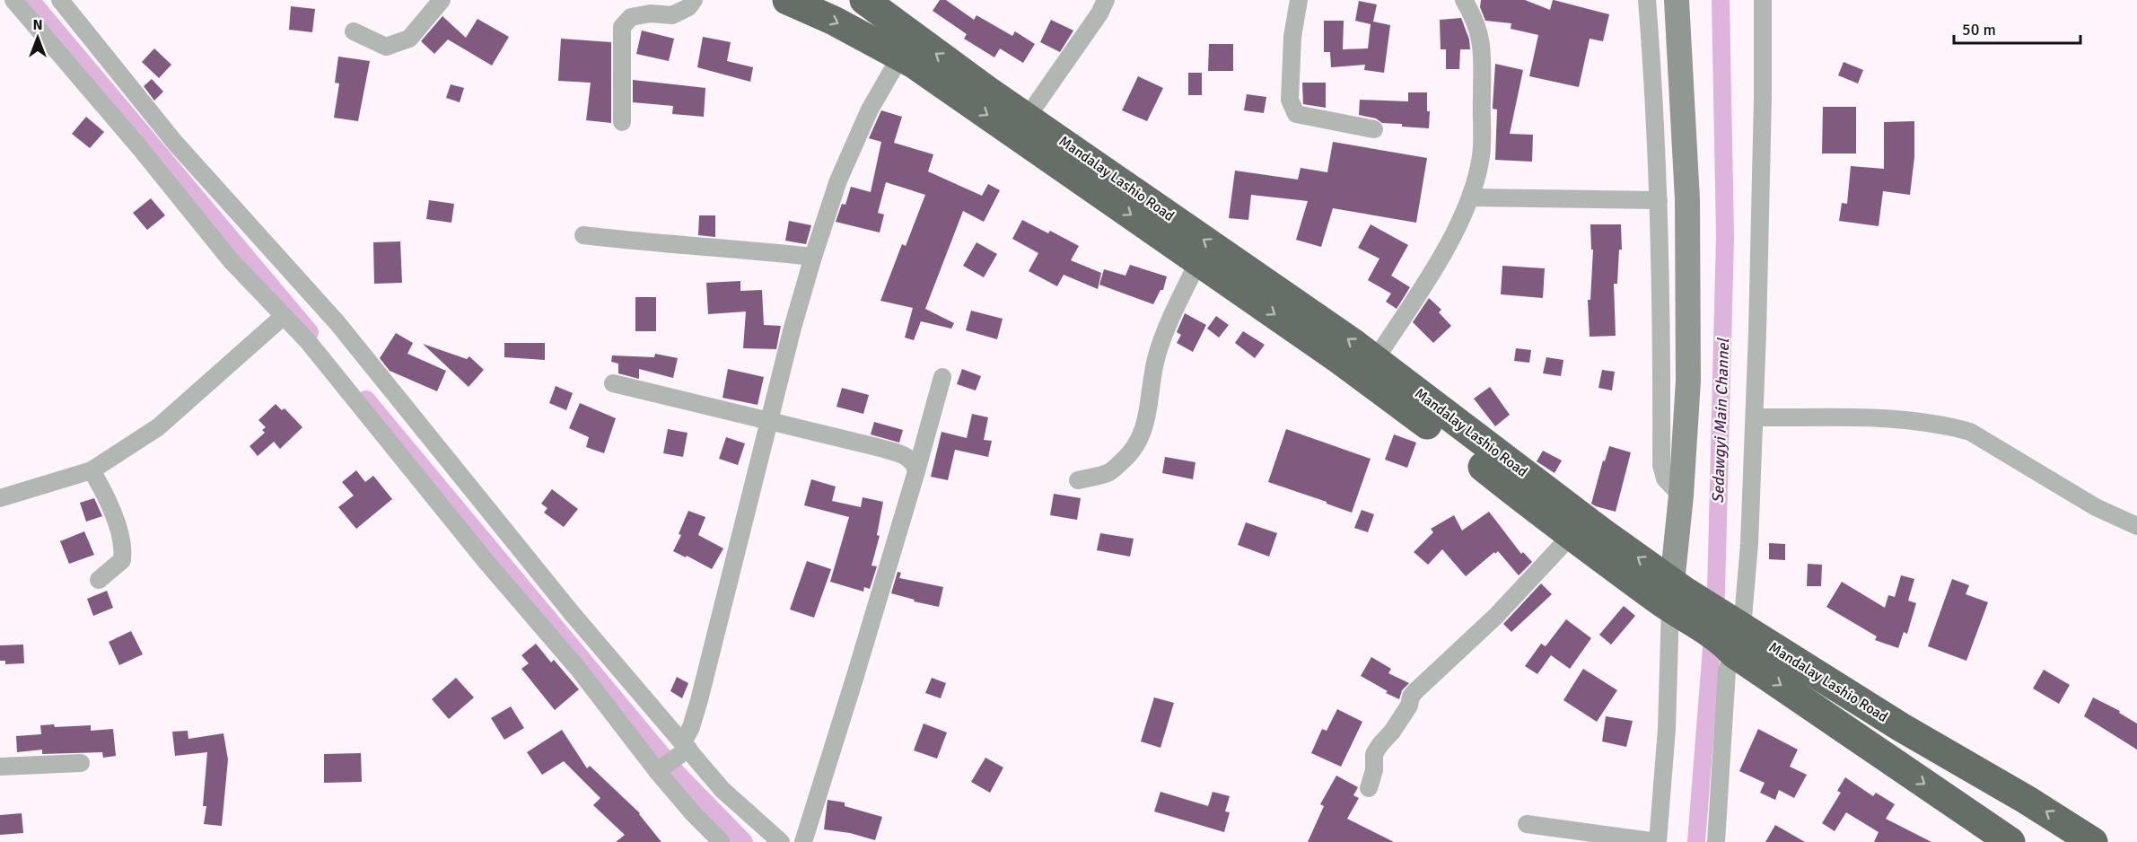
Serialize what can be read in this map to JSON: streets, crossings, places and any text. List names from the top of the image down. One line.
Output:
{"streets":{"highway":["Mandalay Lashio Road"]},"water":["Sedawgyi Main Channel"],"scale_bar":"50 m","north":"top"}
